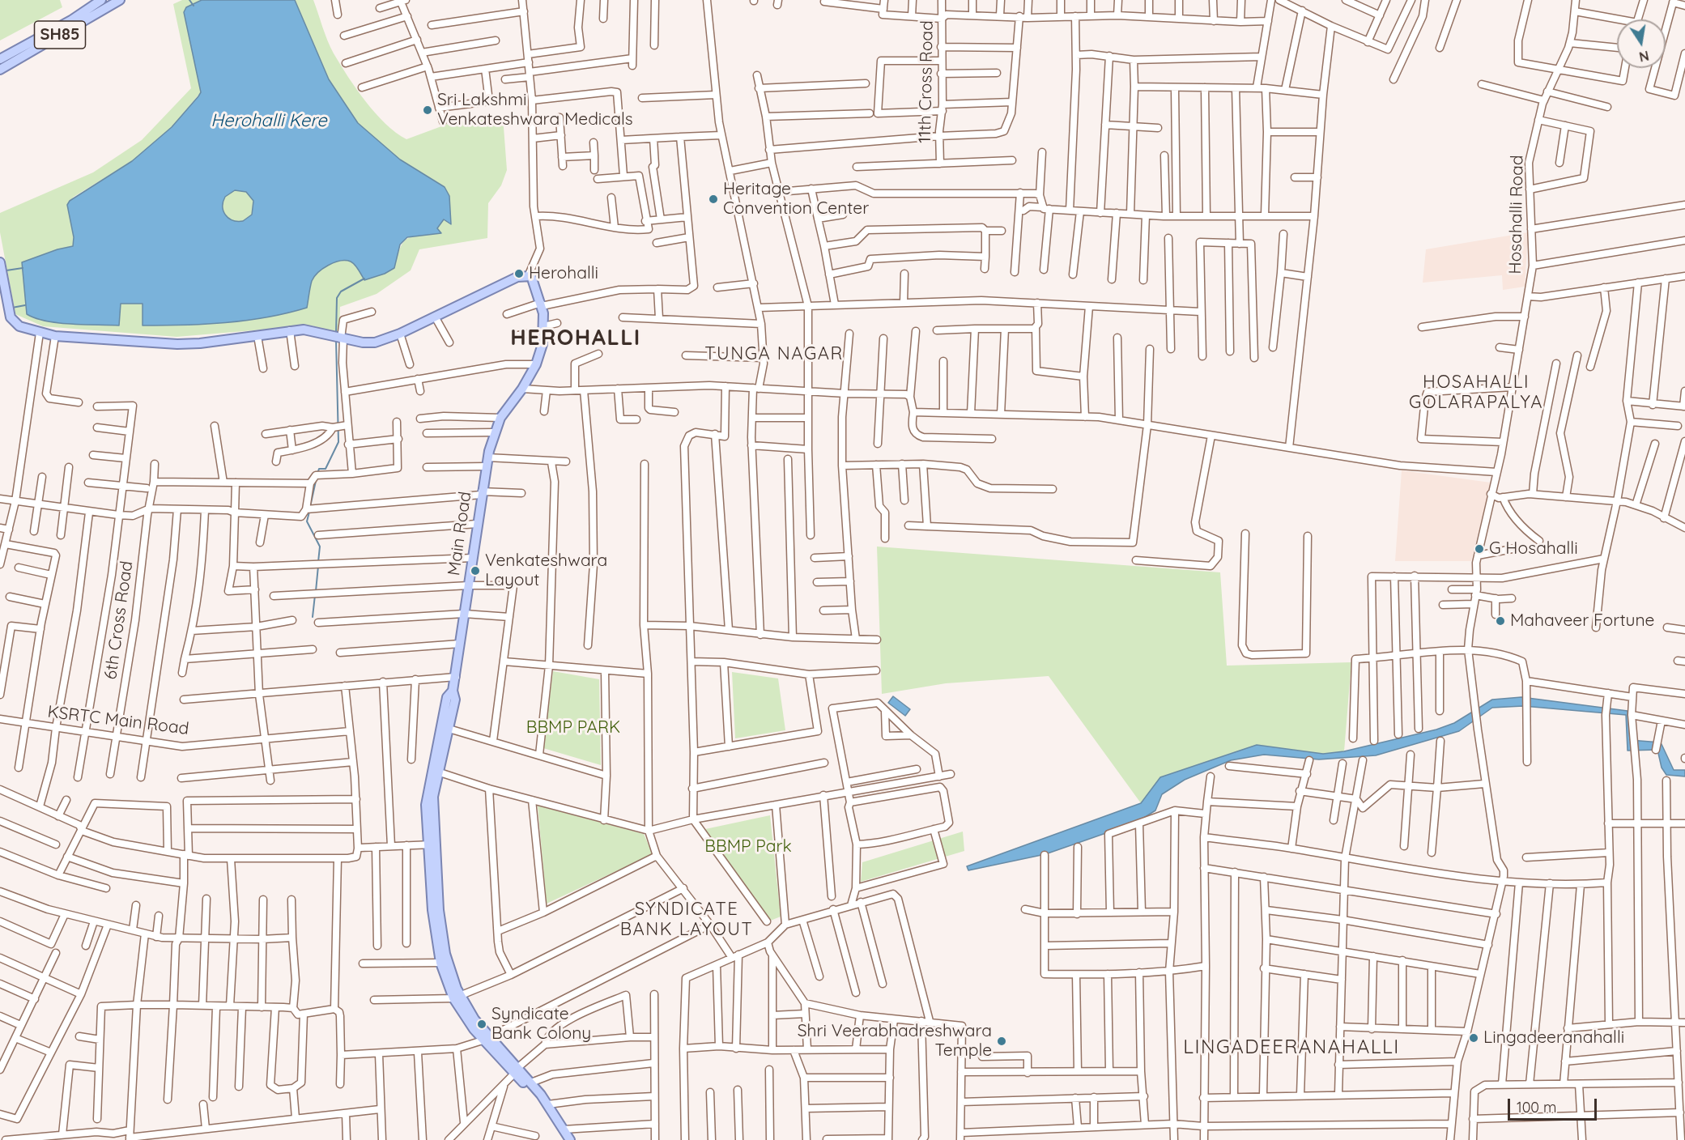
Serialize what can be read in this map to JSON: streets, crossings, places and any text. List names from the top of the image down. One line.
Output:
{"streets":{"main road":["SH85","Main Road"],"street":["11th Cross Road","Hosahalli Road","6th Cross Road","KSRTC Main Road"]},"crossings":[["6th Cross Road","KSRTC Main Road"]],"districts":["HEROHALLI","TUNGA NAGAR","HOSAHALLI GOLARAPALYA","SYNDICATE BANK LAYOUT","LINGADEERANAHALLI"],"water":["Herohalli Kere"],"parks":["BBMP PARK","BBMP Park"],"places":["Sri Lakshmi Venkateshwara Medicals","Heritage Convention Center","Herohalli","G Hosahalli","Venkateshwara Layout","Mahaveer Fortune","Syndicate Bank Colony","Lingadeeranahalli","Shri Veerabhadreshwara Temple"],"scale_bar":"100 m","north":"bottom"}
